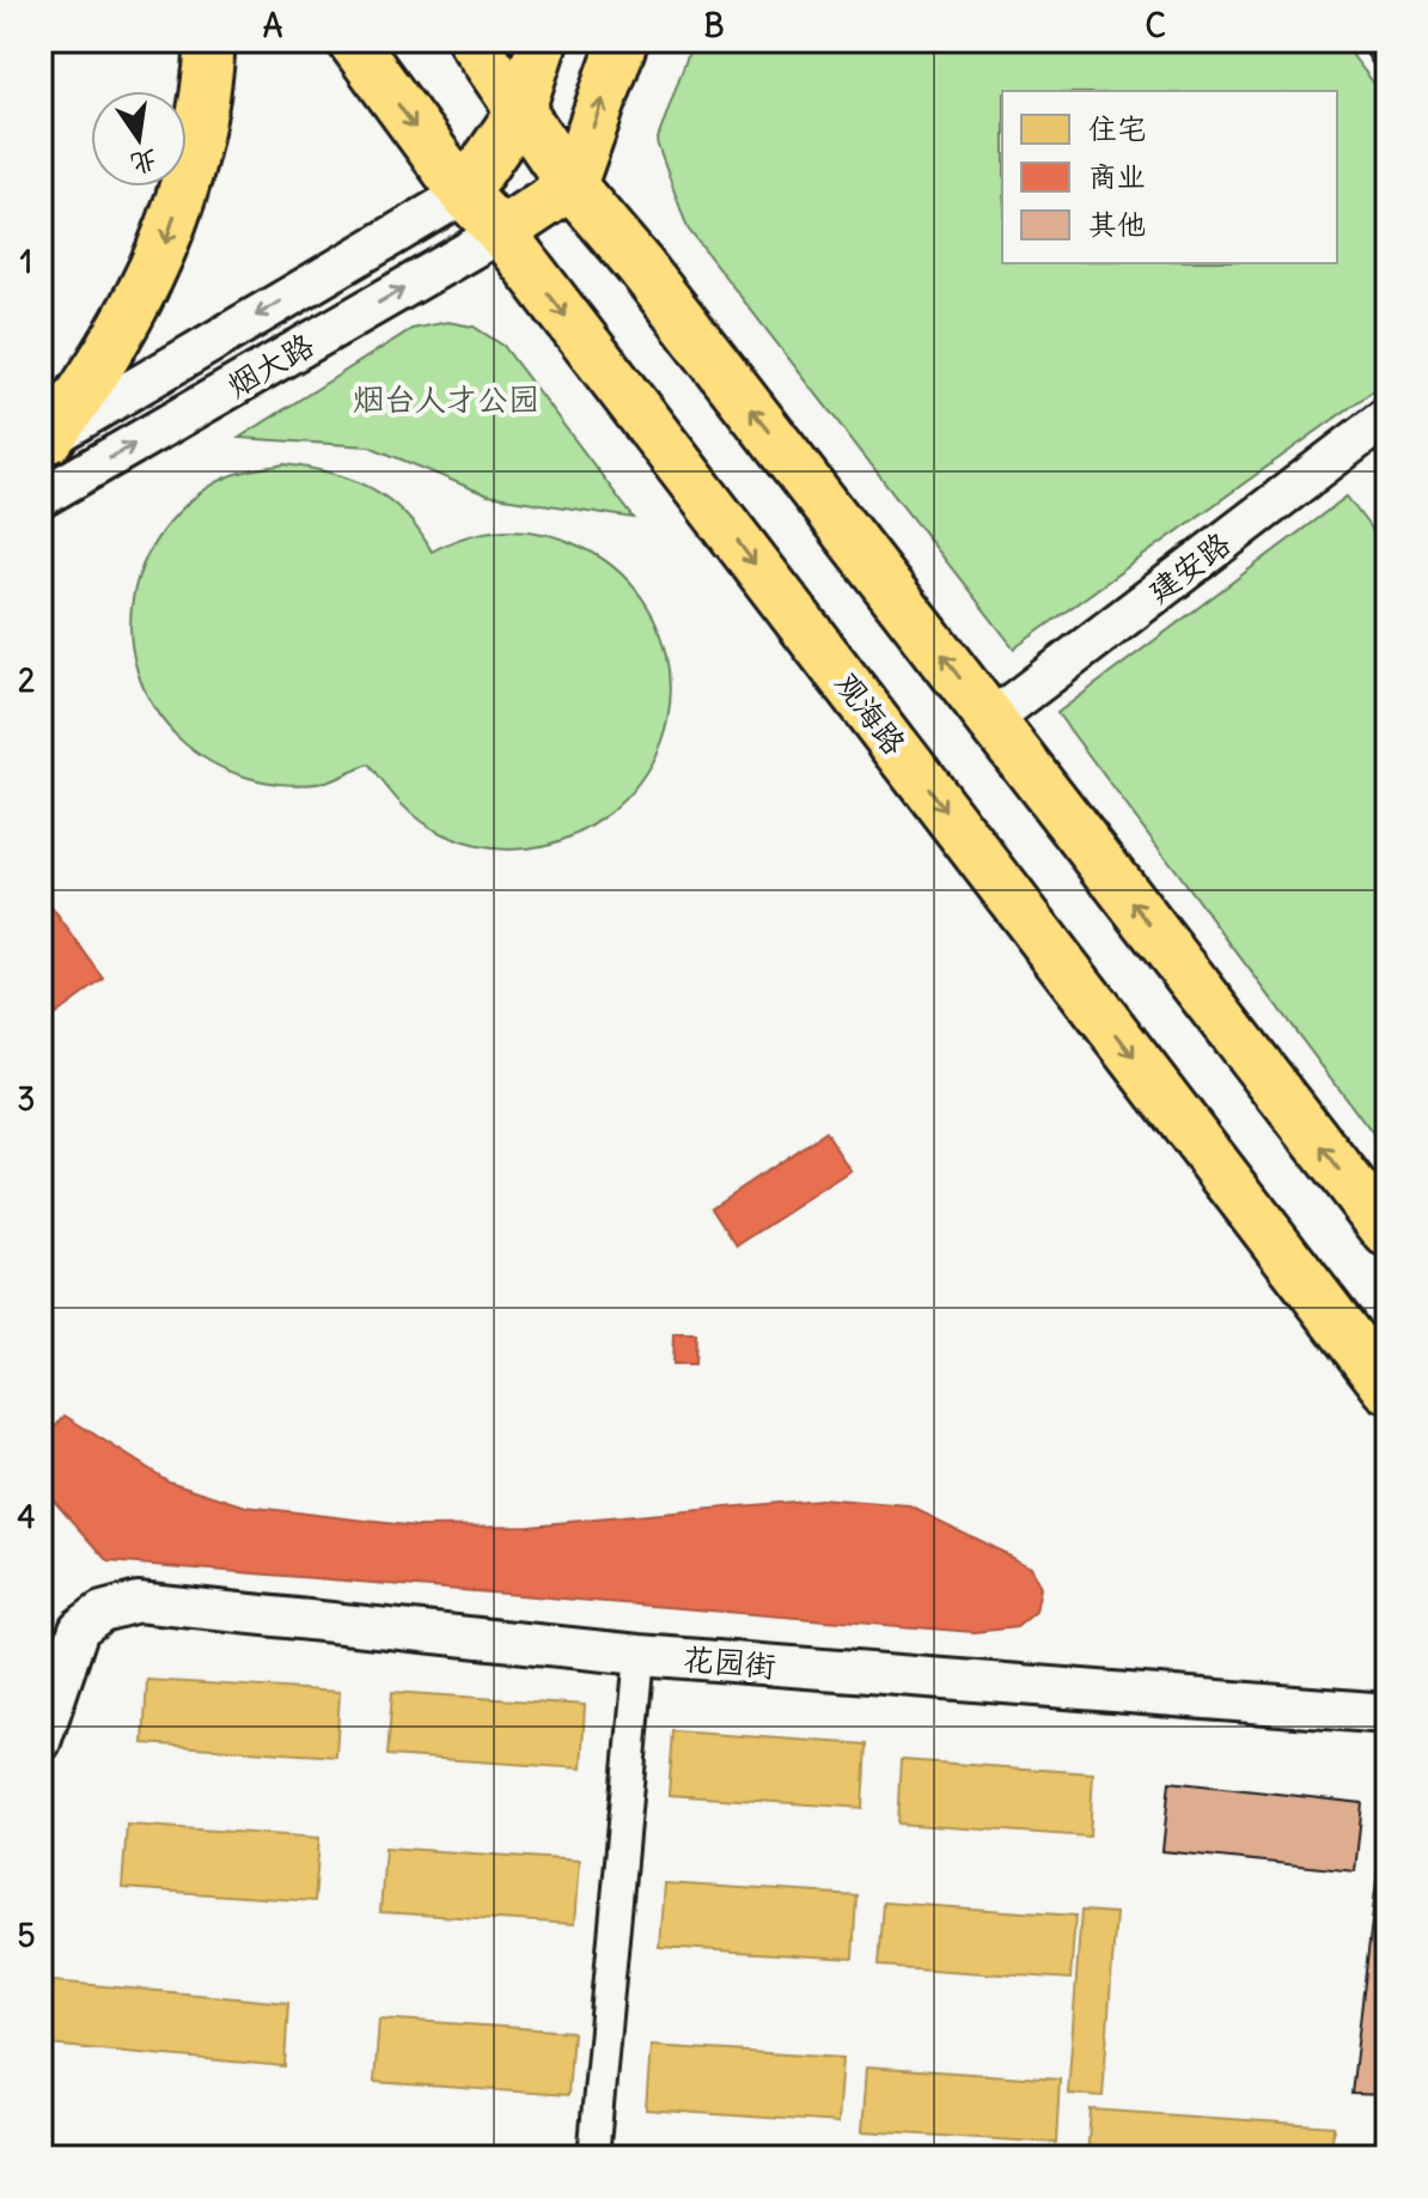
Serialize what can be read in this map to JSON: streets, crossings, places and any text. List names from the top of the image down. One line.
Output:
{"streets":{"main road":["观海路"],"street":["烟大路","建安路","花园街"]},"crossings":[["烟大路","观海路"]],"parks":["烟台人才公园"],"legend":["住宅","商业","其他"],"north":"bottom","grid":{"columns":["A","B","C"],"rows":["1","2","3","4","5"]}}
